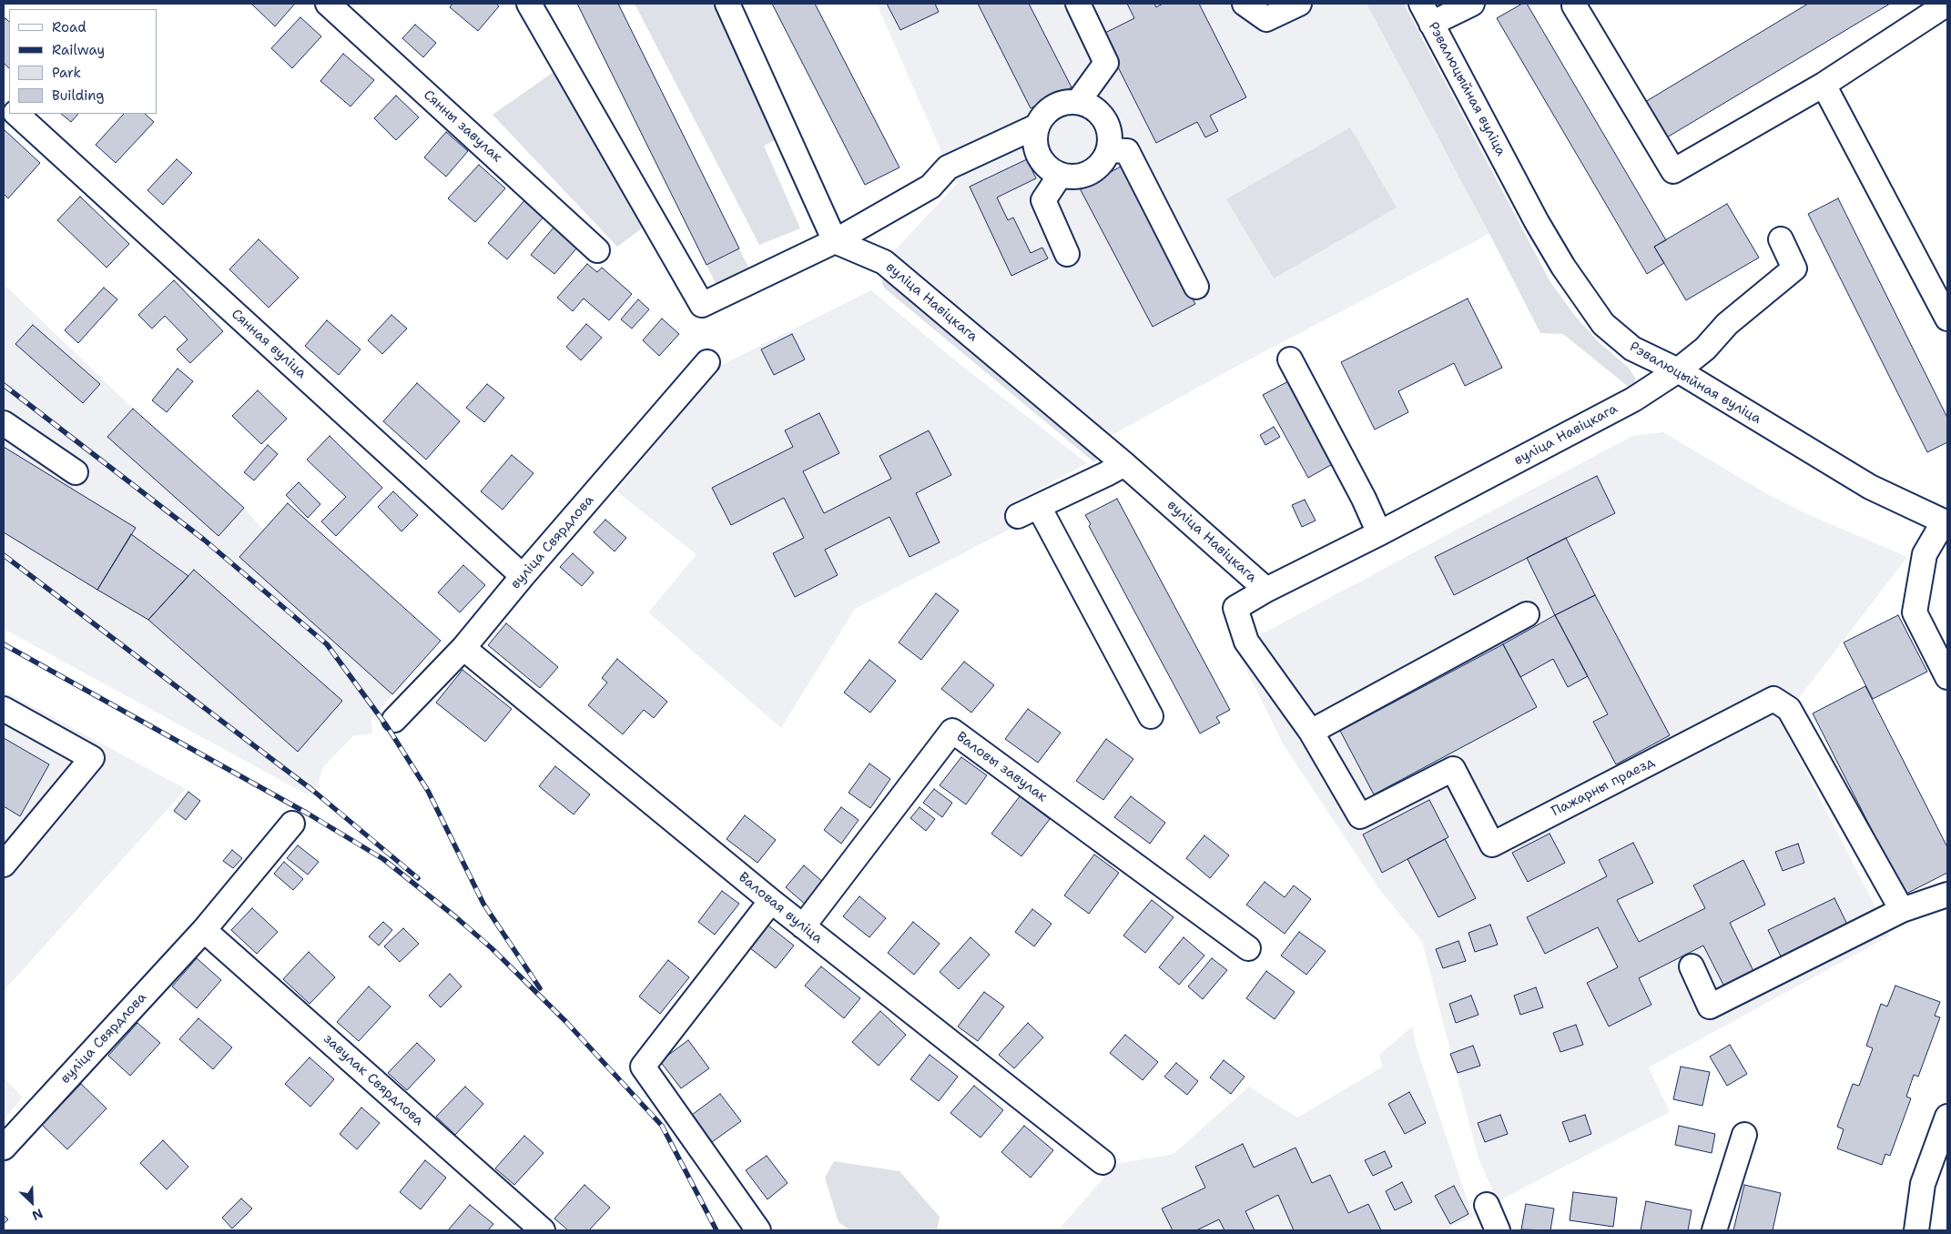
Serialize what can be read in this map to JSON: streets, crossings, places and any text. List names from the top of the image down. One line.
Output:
{"streets":{"street":["Рэвалюцыйная вуліца","Сянны завулак","вуліца Навіцкага","Сянная вуліца","вуліца Свярдлова","Валовы завулак","Пажарны праезд","Валовая вуліца","завулак Свярдлова"]},"crossings":[["Рэвалюцыйная вуліца","вуліца Навіцкага"],["Сянная вуліца","вуліца Свярдлова"],["вуліца Свярдлова","Валовая вуліца"],["вуліца Свярдлова","завулак Свярдлова"],["Валовы завулак","Валовая вуліца"]],"legend":["Road","Railway","Park","Building"],"north":"bottom right"}
